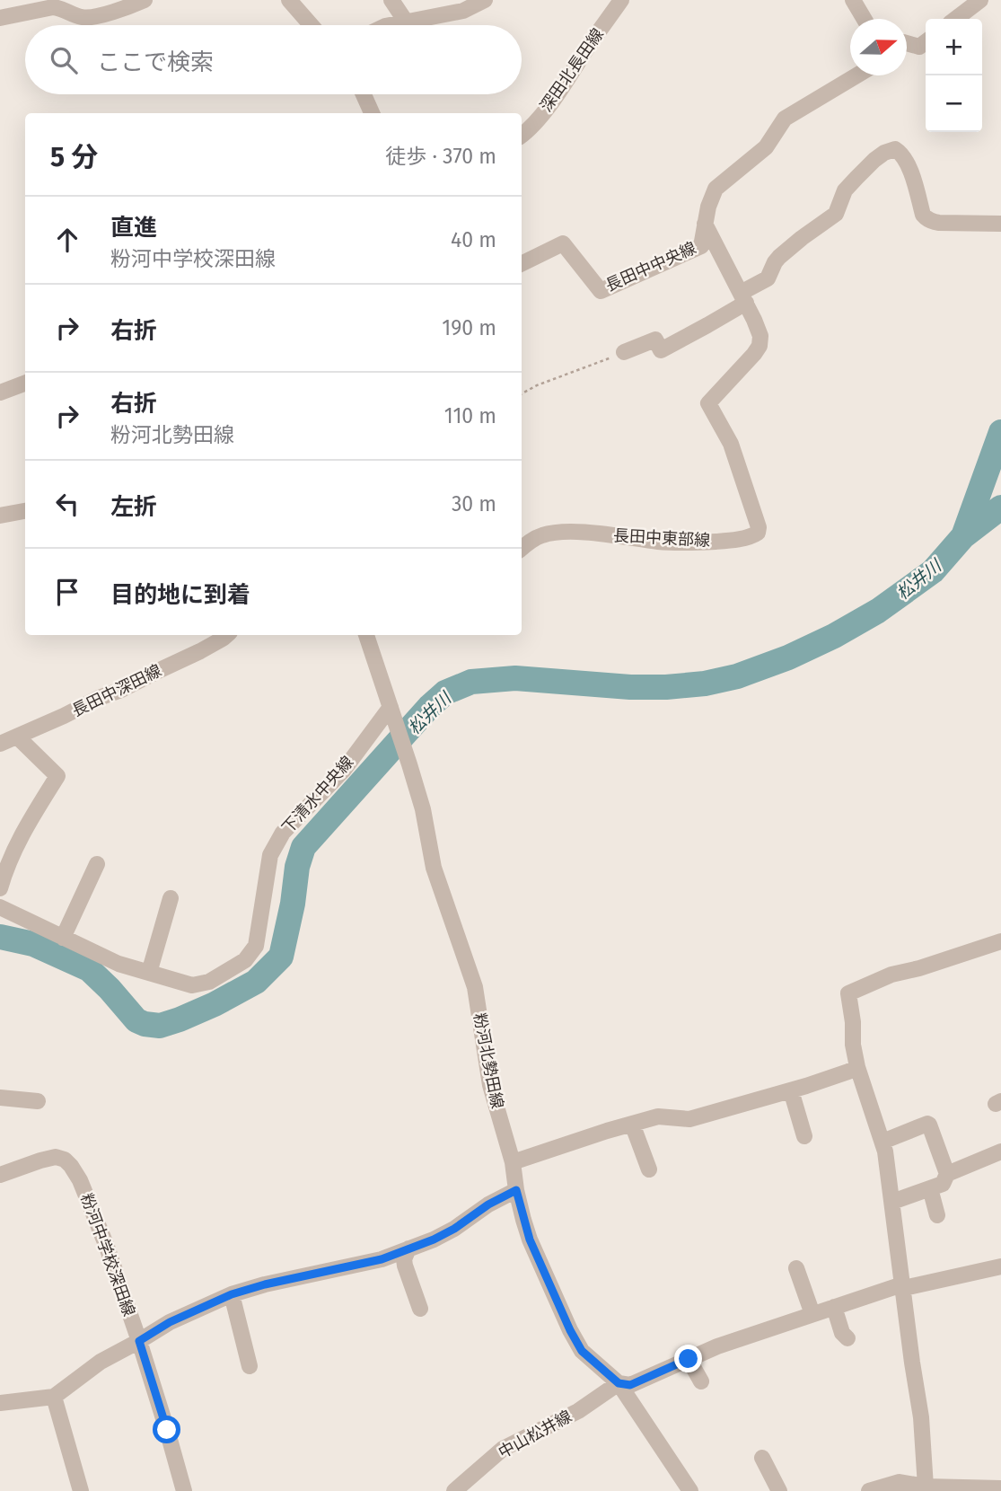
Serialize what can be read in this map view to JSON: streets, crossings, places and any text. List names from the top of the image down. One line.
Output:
{"streets":{"street":["深田北長田線","長田中中央線","長田中東部線","長田中深田線","下清水中央線","粉河北勢田線","粉河中学校深田線","中山松井線"]},"crossings":[["長田中中央線","長田中東部線"],["下清水中央線","粉河北勢田線"],["粉河北勢田線","中山松井線"]],"water":["松井川"],"north":"right","page":{"map_buttons":["+","−"],"search":"ここで検索","heading":["5 分","徒歩 · 370 m"],"list":[["直進","粉河中学校深田線","40 m"],["右折","190 m"],["右折","粉河北勢田線","110 m"],["左折","30 m"],"目的地に到着"]}}
